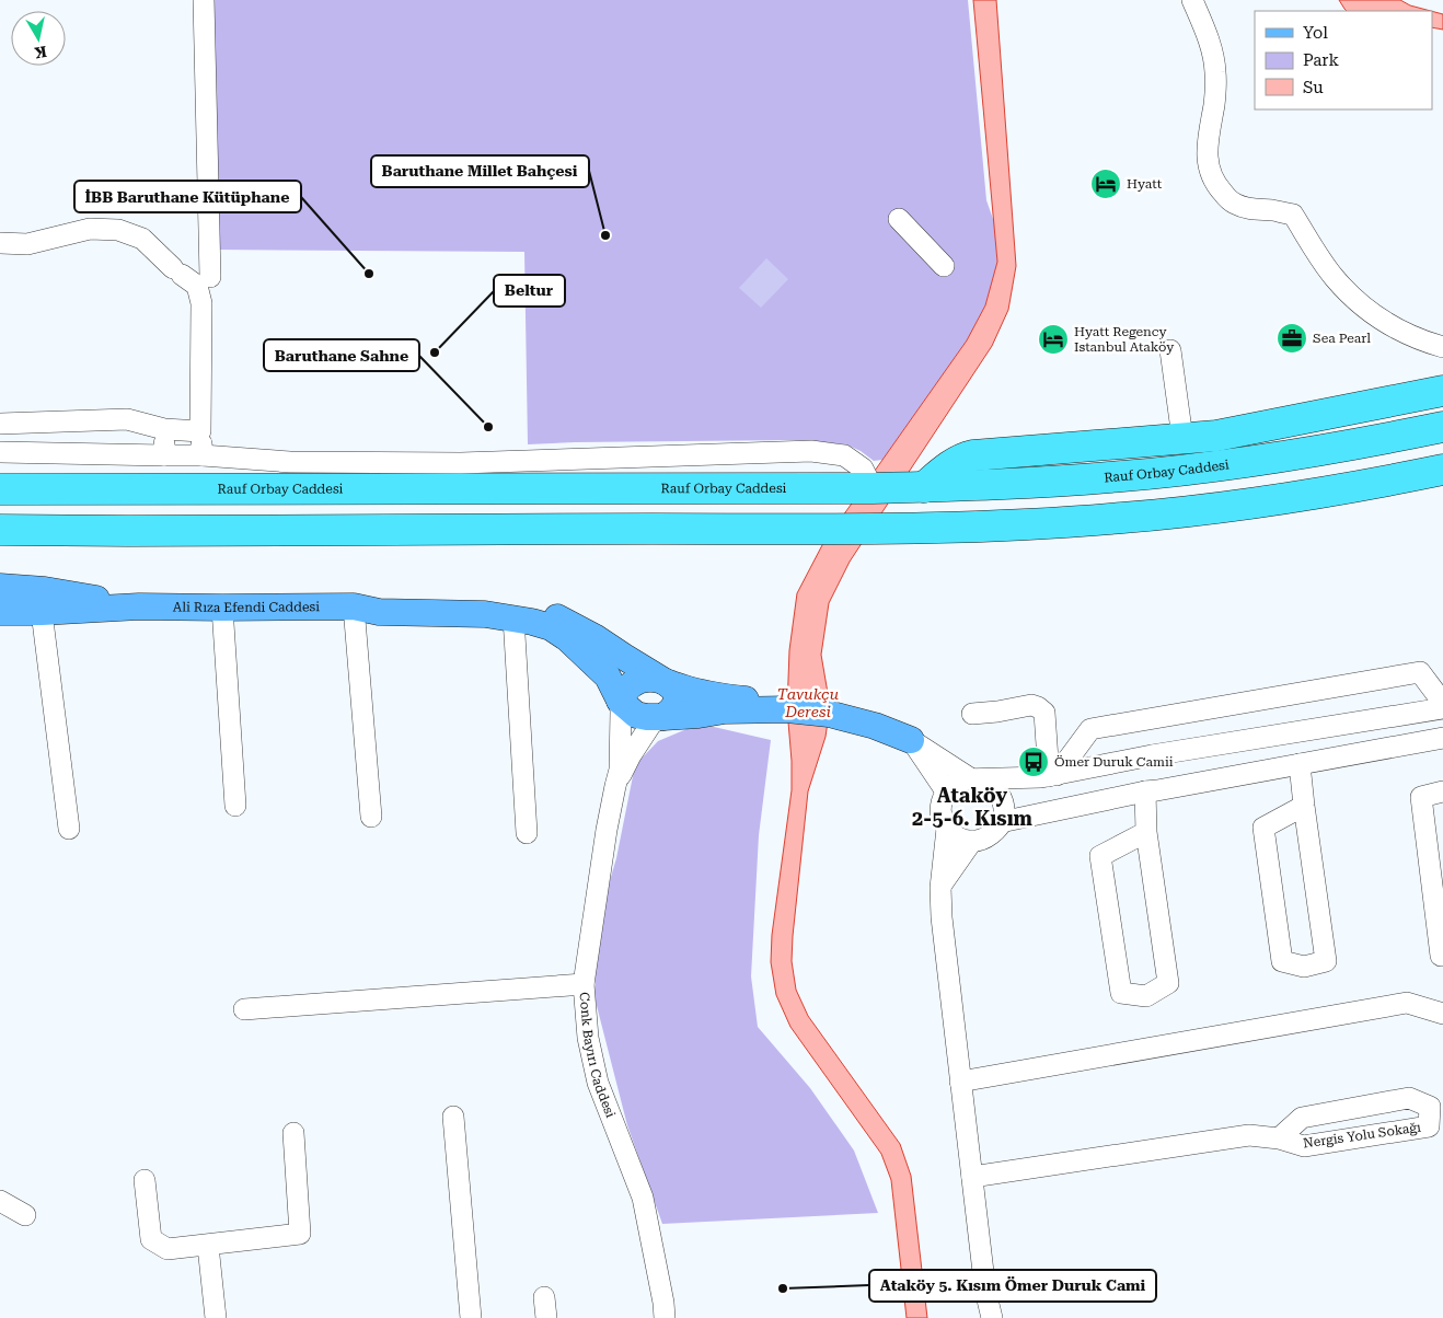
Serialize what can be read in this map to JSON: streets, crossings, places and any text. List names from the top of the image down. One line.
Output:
{"streets":{"highway":["Rauf Orbay Caddesi"],"main road":["Ali Rıza Efendi Caddesi"],"street":["Conk Bayırı Caddesi","Nergis Yolu Sokağı"]},"districts":["Ataköy 2-5-6. Kısım"],"water":["Tavukçu Deresi"],"places":{"hotel":["Hyatt","Hyatt Regency Istanbul Ataköy"],"other":["Baruthane Millet Bahçesi","İBB Baruthane Kütüphane","Beltur","Baruthane Sahne","Ataköy 5. Kısım Ömer Duruk Cami"],"office":["Sea Pearl"],"bus stop":["Ömer Duruk Camii"]},"legend":["Yol","Park","Su"],"north":"bottom"}
